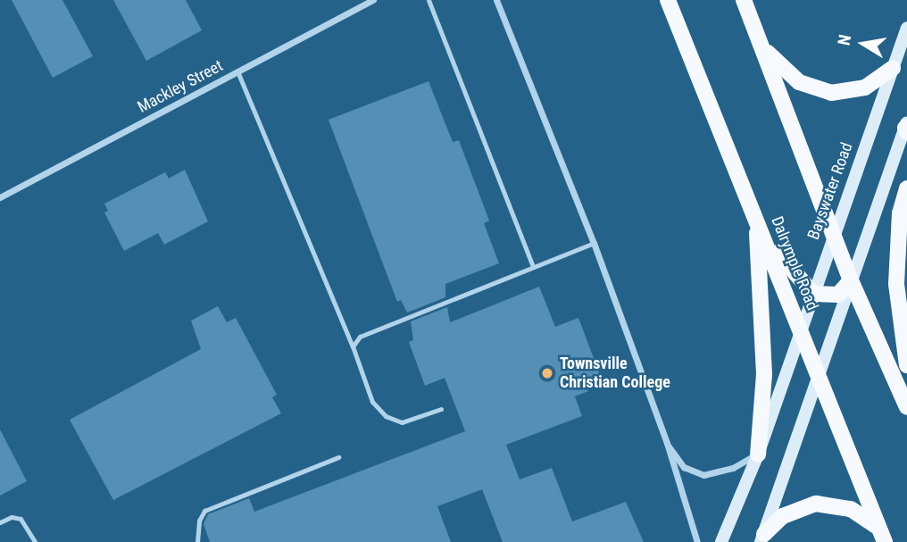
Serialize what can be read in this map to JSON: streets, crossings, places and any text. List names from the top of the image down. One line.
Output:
{"streets":{"main road":["Bayswater Road","Dalrymple Road"],"street":["Mackley Street"]},"crossings":[["Bayswater Road","Dalrymple Road"]],"places":["Townsville Christian College"],"north":"left"}
